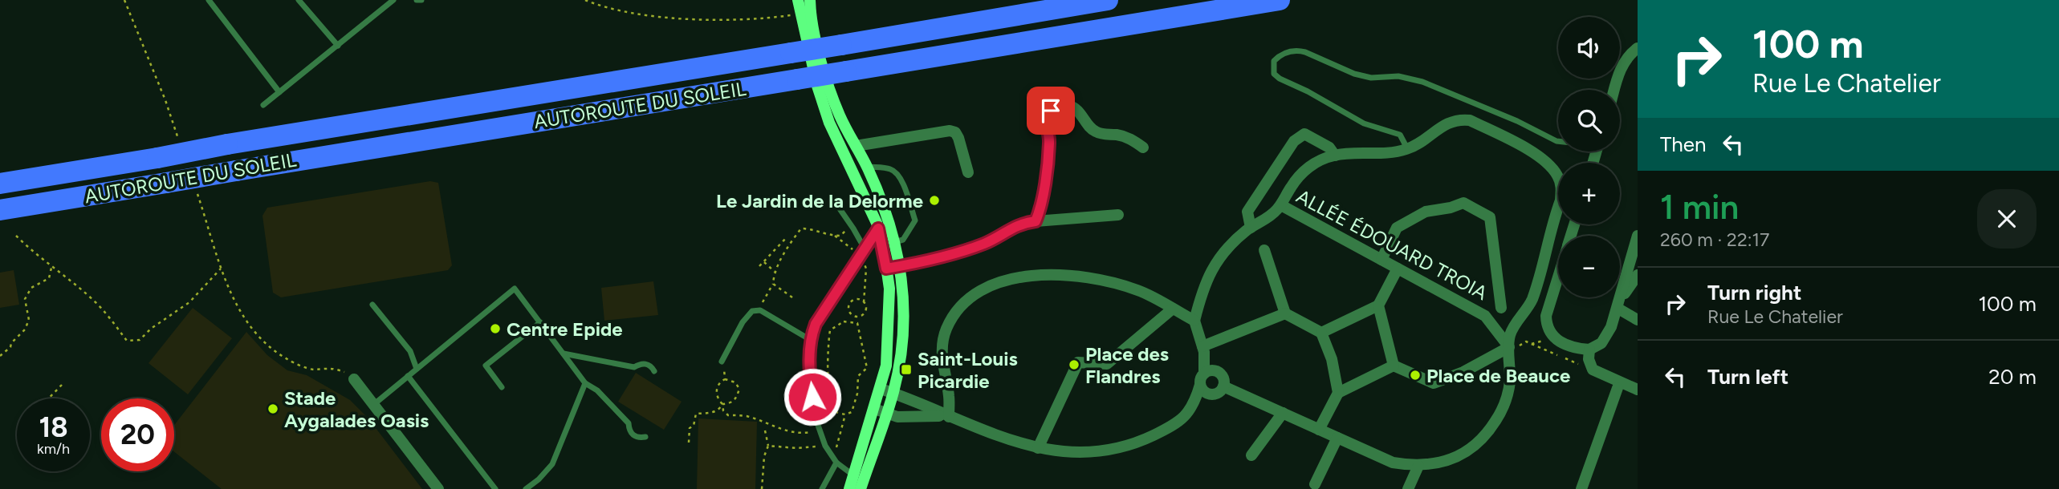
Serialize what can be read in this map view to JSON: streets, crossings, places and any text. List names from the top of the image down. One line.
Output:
{"streets":{"highway":["AUTOROUTE DU SOLEIL"],"street":["ALLÉE ÉDOUARD TROIA"]},"places":{"other":["Le Jardin de la Delorme","Centre Epide","Place des Flandres","Place de Beauce","Stade Aygalades Oasis"],"transit":["Saint-Louis Picardie"]},"page":{"turn":["100 m","Rue Le Chatelier"],"map_buttons":["+","−"],"then":"Then","heading":["1 min","260 m · 22:17"],"list":[{"name":"Turn right","note":"Rue Le Chatelier","value":"100 m"},{"name":"Turn left","value":"20 m"}],"speed":"18 km/h","limit":"20"}}
